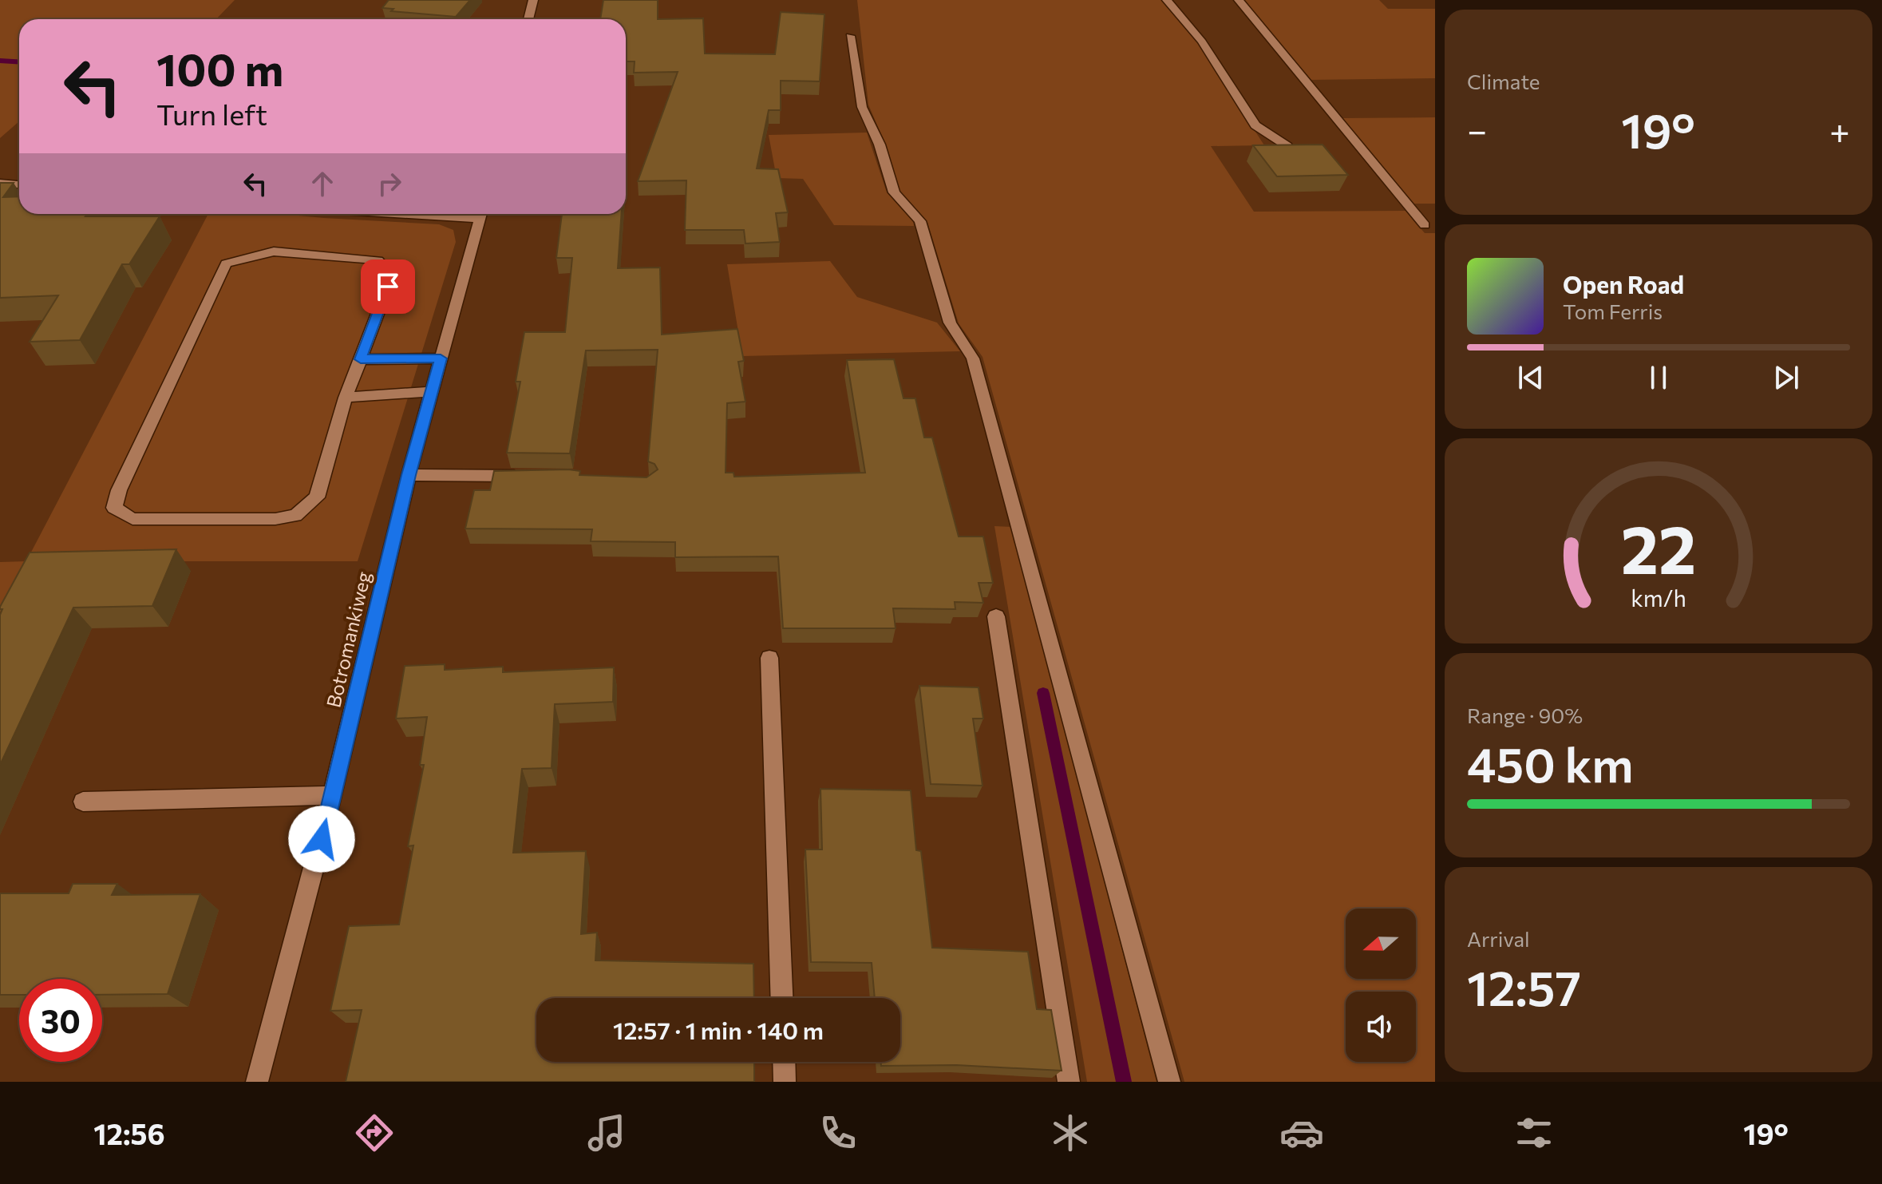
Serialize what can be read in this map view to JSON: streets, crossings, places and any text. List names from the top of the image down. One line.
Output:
{"streets":{"street":["Botromankiweg"]},"north":"left","page":{"tile":["Climate",["Range · 90%","450 km"],["Arrival","12:57"]],"turn":["100 m","Turn left"],"heat":["−","19°","+"],"song":["Open Road","Tom Ferris"],"limit":"30","trip":"12:57 · 1 min · 140 m","tabs":["12:56","19°"],"gauge":["22","km/h"]}}
